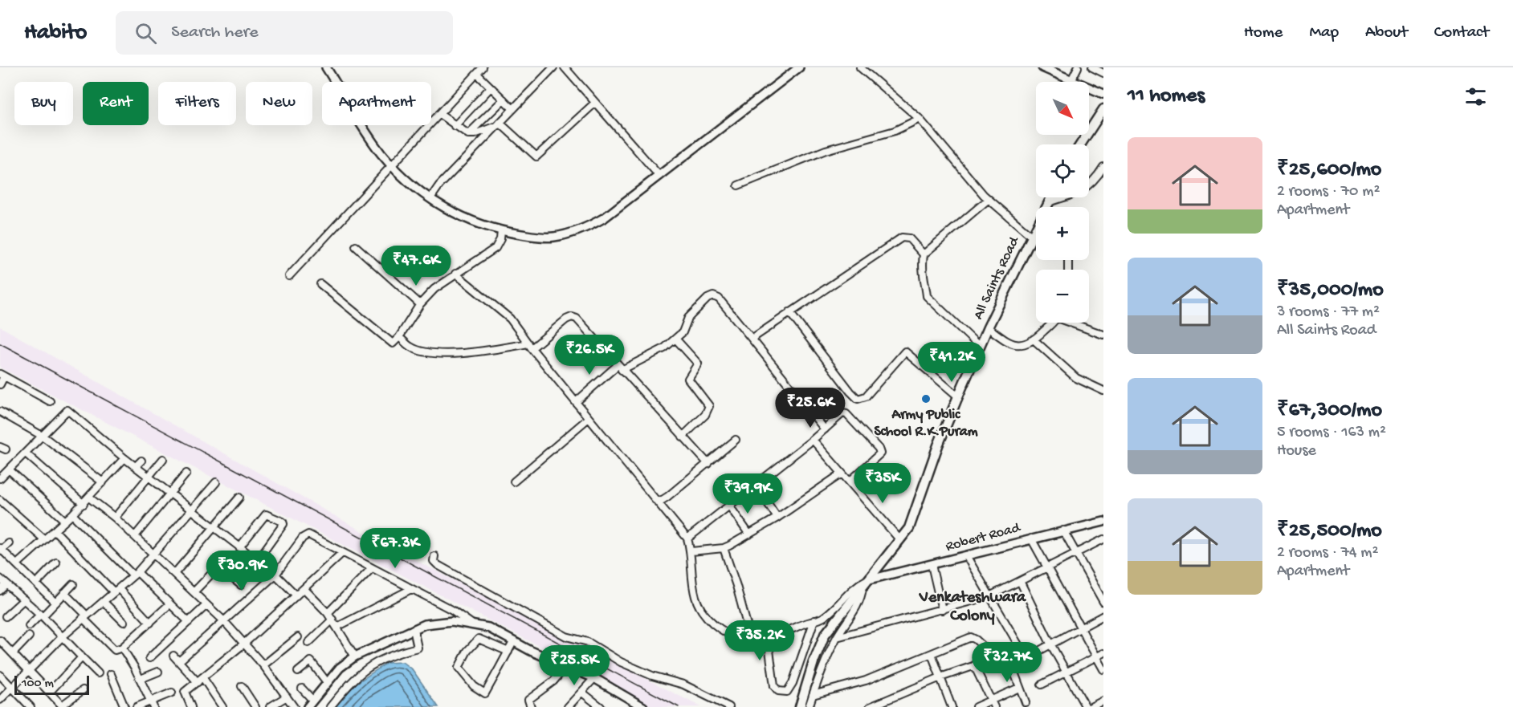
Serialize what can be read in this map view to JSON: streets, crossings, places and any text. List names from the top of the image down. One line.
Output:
{"streets":{"main road":["All Saints Road"],"street":["Robert Road"]},"crossings":[["All Saints Road","Robert Road"]],"districts":["Venkateshwara Colony"],"places":["Army Public School R.K.Puram"],"scale_bar":"100 m","north":"bottom right","page":{"header":"Habito","search":"Search here","nav":["Home","Map","About","Contact"],"heading":"11 homes","map_buttons":["+","−"],"chip":["Buy","Rent","Filters","New","Apartment"],"list":[{"name":"₹25,600/mo","note":"2 rooms · 70 m² · Apartment"},{"name":"₹35,000/mo","note":"3 rooms · 77 m² · All Saints Road"},{"name":"₹67,300/mo","note":"5 rooms · 163 m² · House"},{"name":"₹25,500/mo","note":"2 rooms · 74 m² · Apartment"}],"price":["₹47.6K","₹26.5K","₹41.2K","₹25.6K","₹35K","₹39.9K","₹67.3K","₹30.9K","₹35.2K","₹32.7K","₹25.5K"],"scale":"100 m"}}
